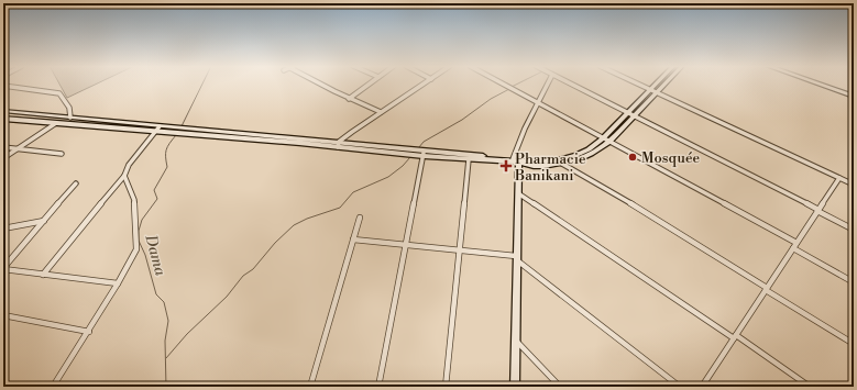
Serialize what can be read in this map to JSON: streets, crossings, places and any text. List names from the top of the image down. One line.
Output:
{"water":["Dama"],"places":{"other":["Mosquée"],"health":["Pharmacie Banikani"]}}
